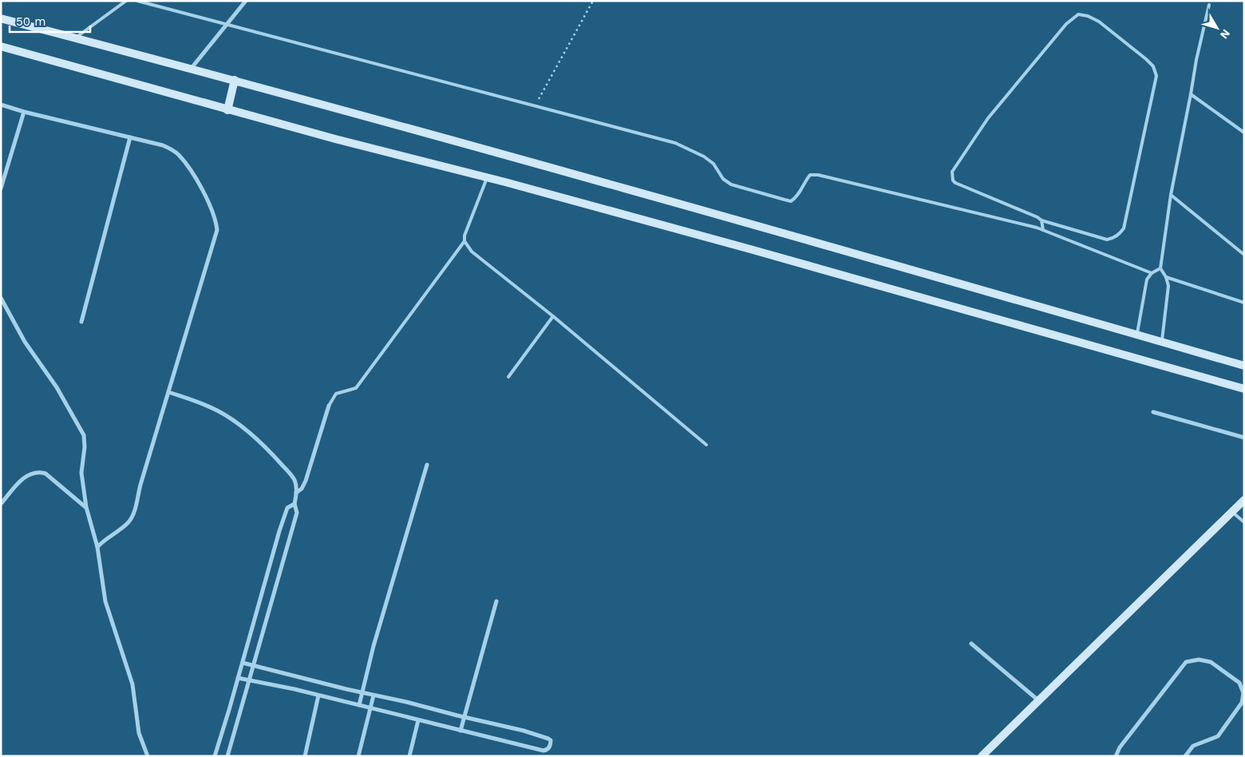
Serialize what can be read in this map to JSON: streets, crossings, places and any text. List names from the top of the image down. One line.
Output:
{"scale_bar":"50 m","north":"bottom right"}
